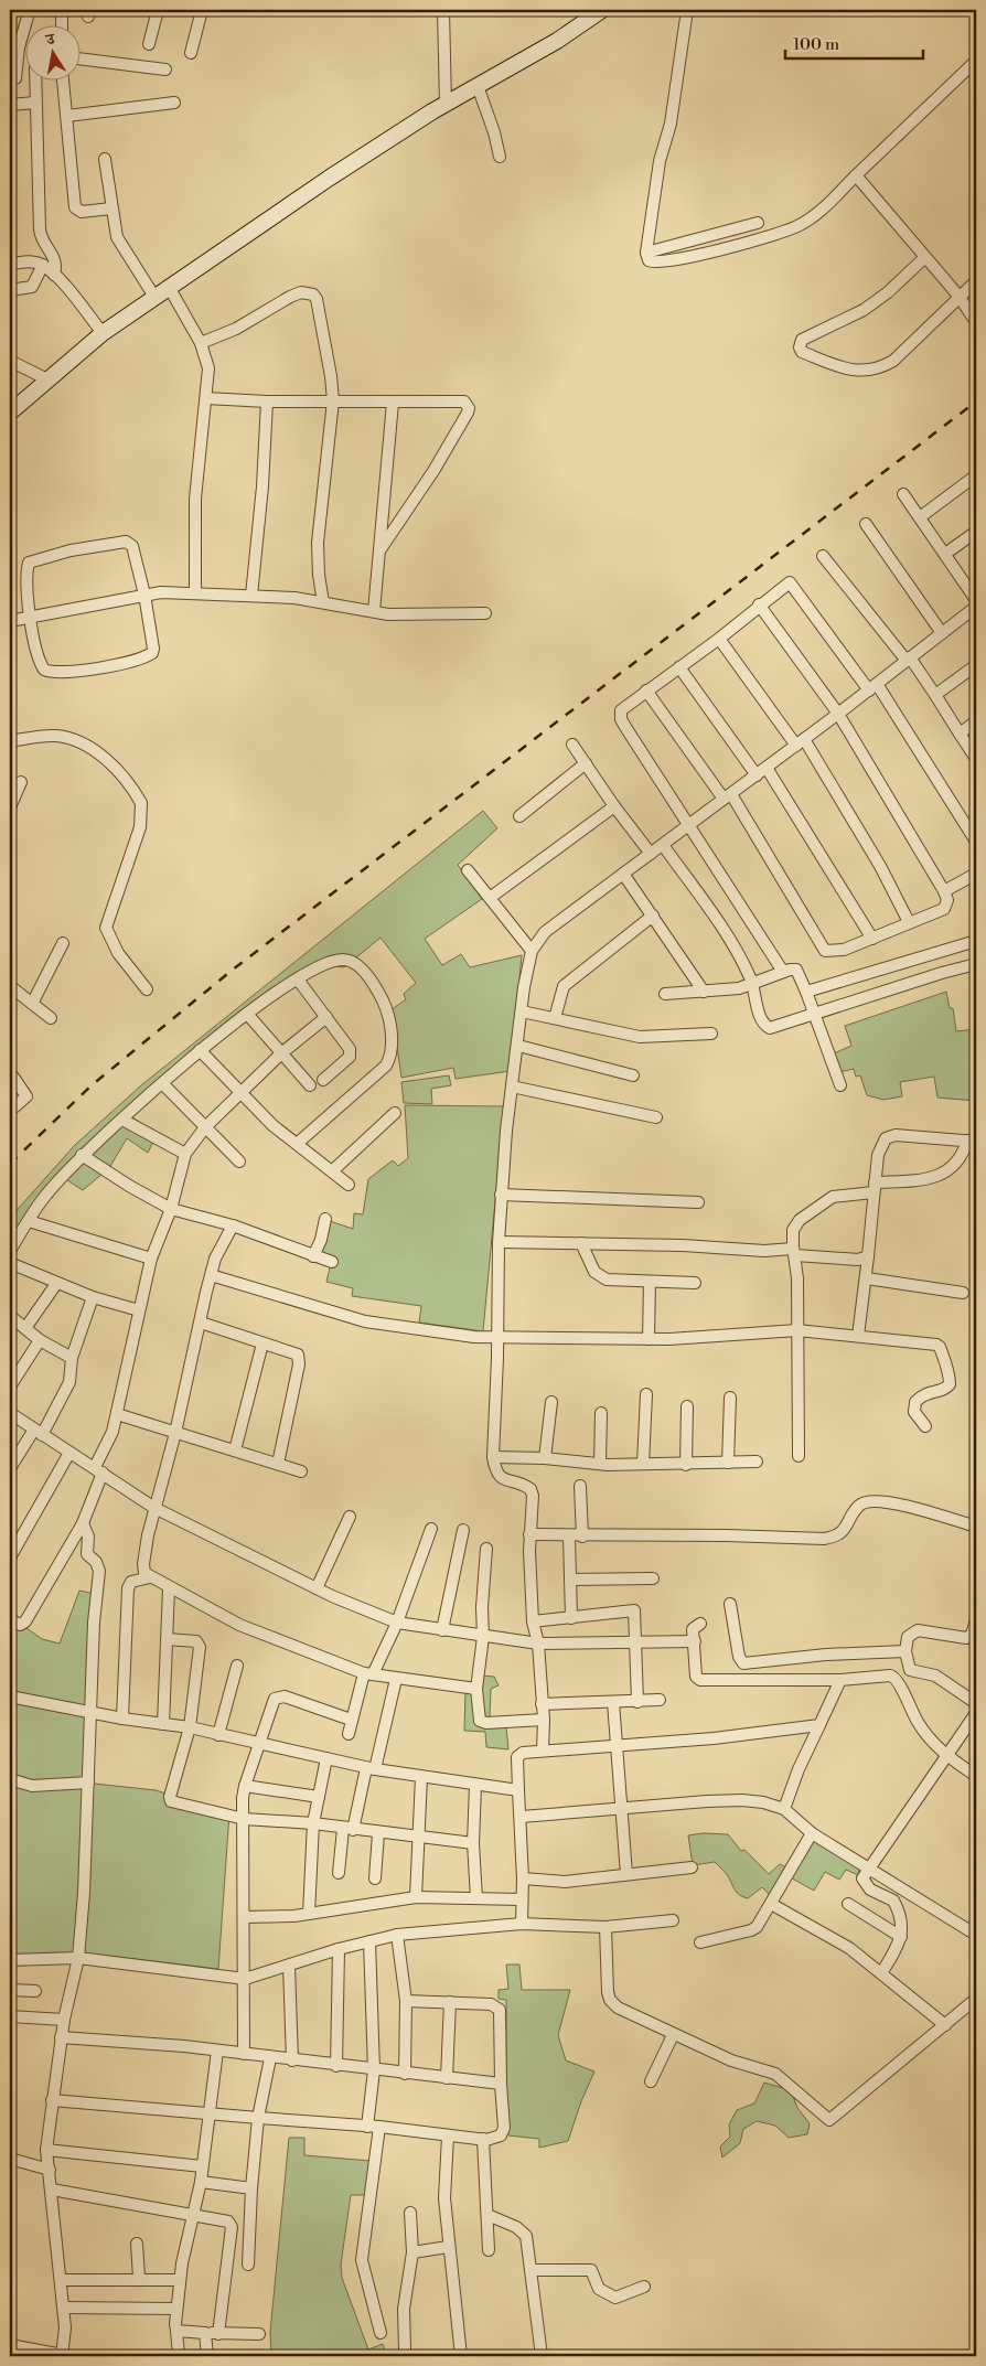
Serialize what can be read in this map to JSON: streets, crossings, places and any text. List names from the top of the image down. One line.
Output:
{"scale_bar":"100 m","north":"top"}
